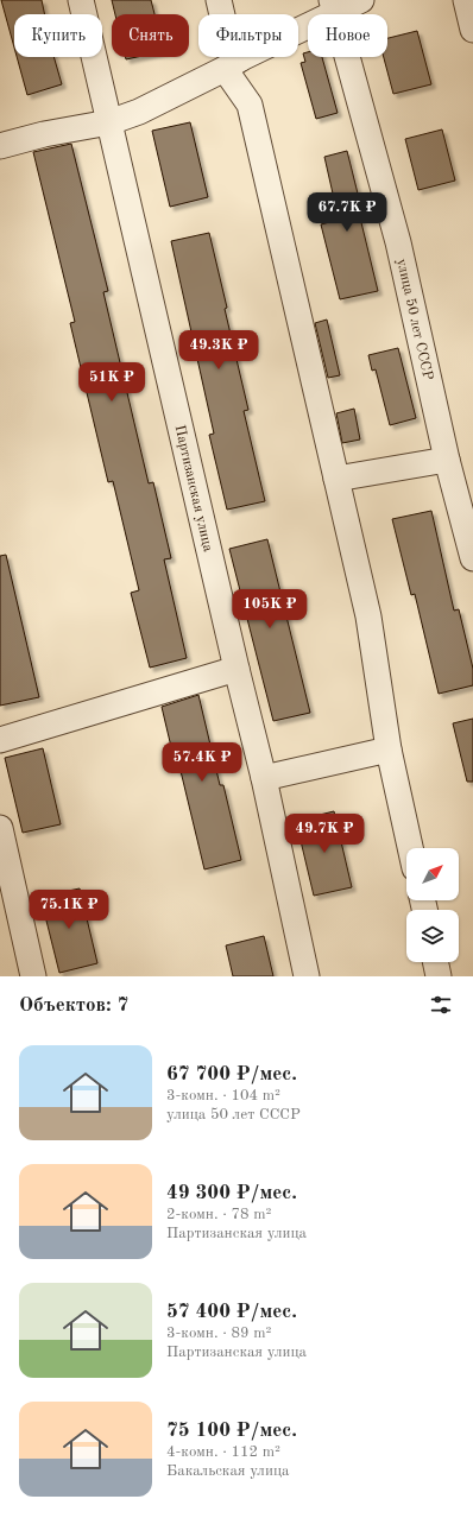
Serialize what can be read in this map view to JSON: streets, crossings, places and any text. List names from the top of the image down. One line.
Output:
{"streets":{"street":["улица 50 лет СССР","Партизанская улица"]},"north":"top right","page":{"chip":["Купить","Снять","Фильтры","Новое"],"price":["67.7K ₽","49.3K ₽","51K ₽","105K ₽","57.4K ₽","49.7K ₽","75.1K ₽"],"heading":"Объектов: 7","list":[{"name":"67 700 ₽/мес.","note":"3-комн. · 104 m² · улица 50 лет СССР"},{"name":"49 300 ₽/мес.","note":"2-комн. · 78 m² · Партизанская улица"},{"name":"57 400 ₽/мес.","note":"3-комн. · 89 m² · Партизанская улица"},{"name":"75 100 ₽/мес.","note":"4-комн. · 112 m² · Бакальская улица"}]}}
